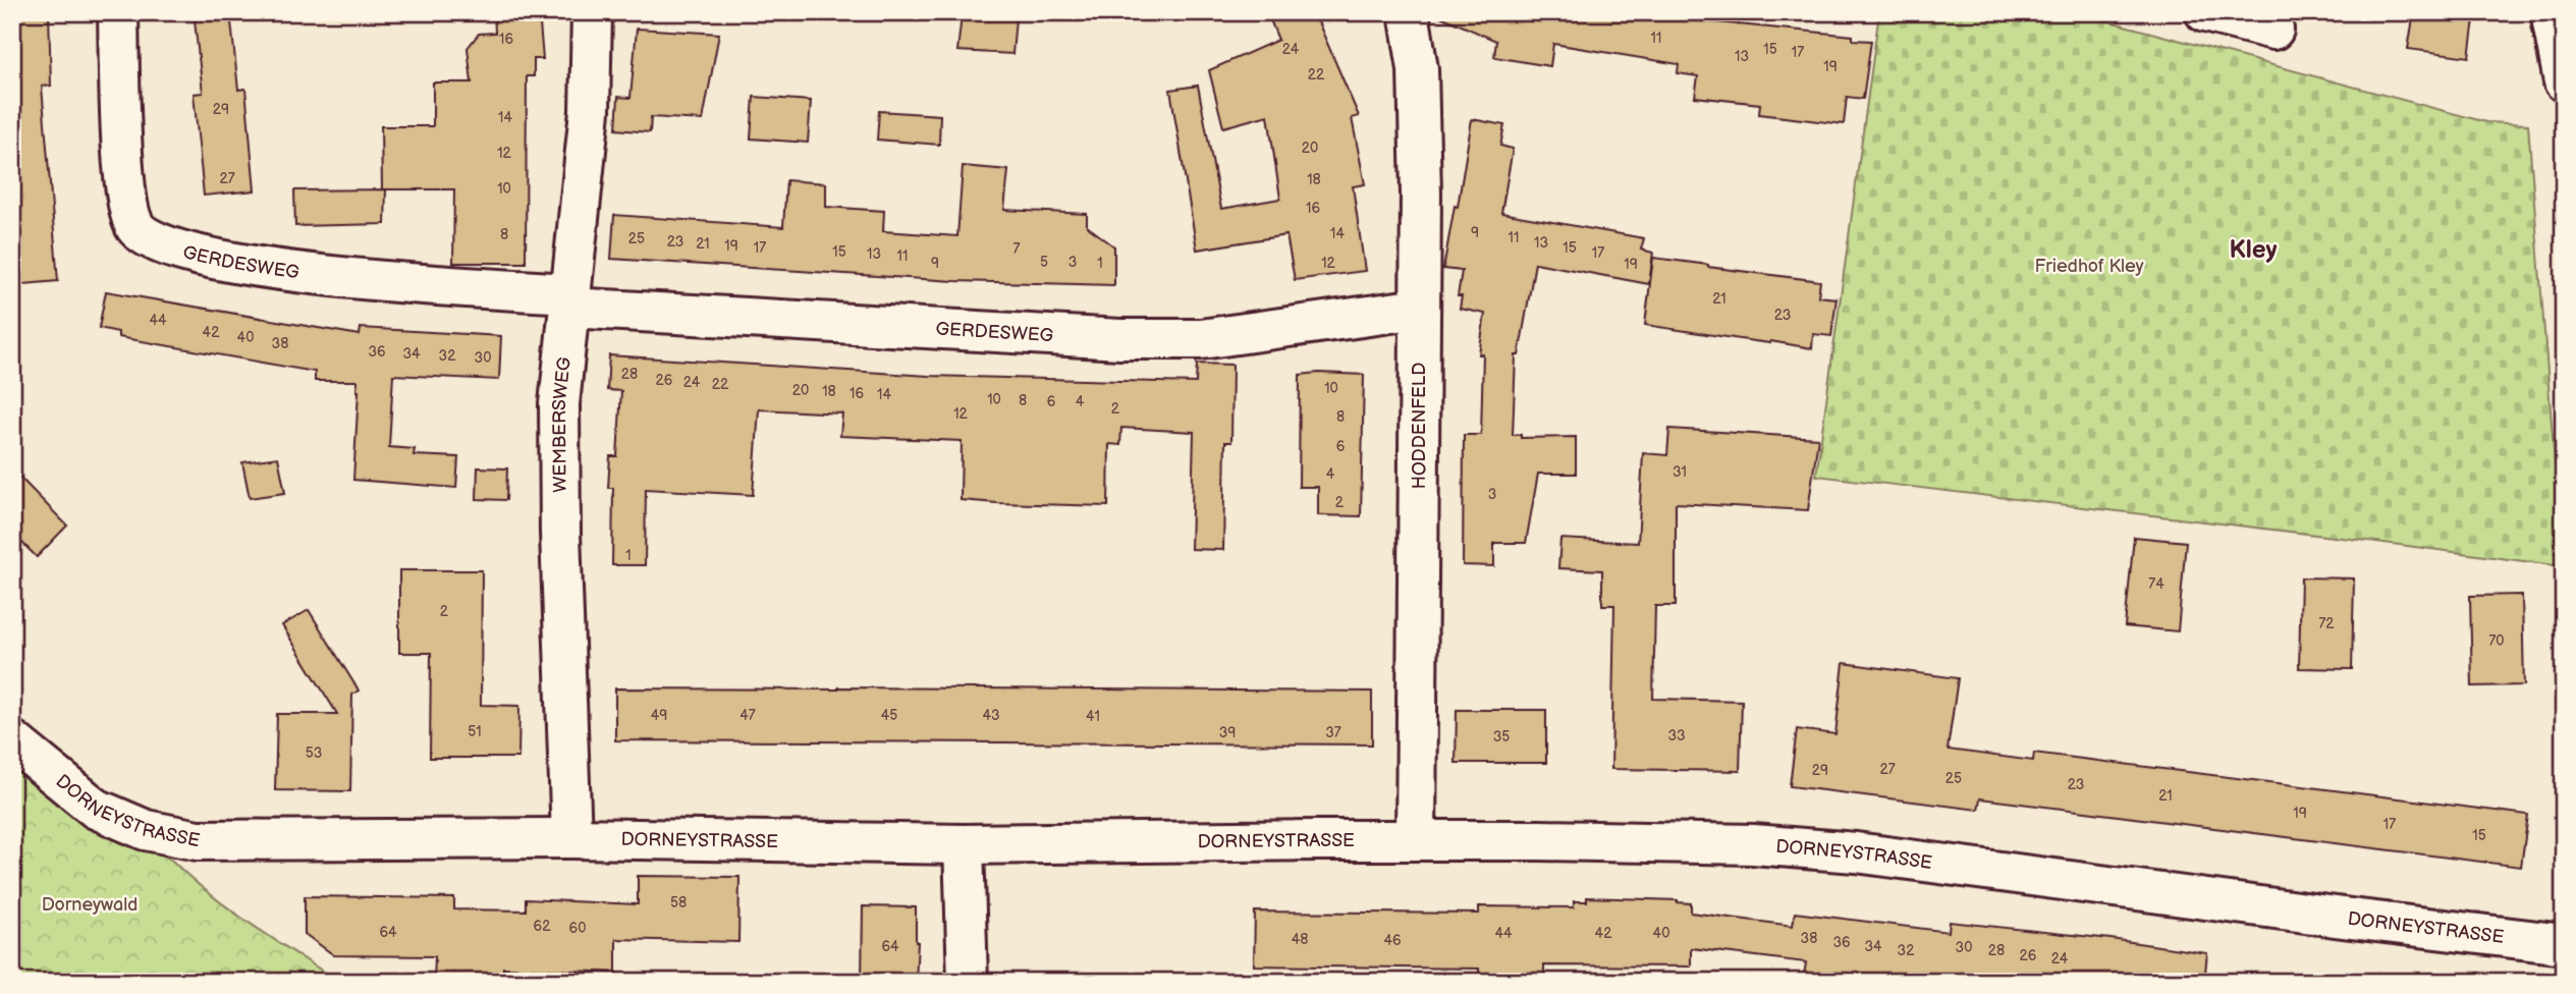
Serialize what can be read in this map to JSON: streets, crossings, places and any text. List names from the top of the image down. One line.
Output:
{"streets":{"street":["GERDESWEG","WEMBERSWEG","HODDENFELD","DORNEYSTRASSE"]},"crossings":[["GERDESWEG","WEMBERSWEG"],["GERDESWEG","HODDENFELD"],["WEMBERSWEG","DORNEYSTRASSE"],["HODDENFELD","DORNEYSTRASSE"]],"districts":["Kley"],"parks":["Friedhof Kley","Dorneywald"],"house_numbers":["11","16","24","15","17","13","19","22","29","14","20","12","27","18","10","16","9","14","8","11","25","23","13","21","19","17","15","7","15","17","13","11","5","3","9","1","12","19","21","23","44","42","40","38","36","34","32","30","28","26","24","22","10","20","18","16","14","10","8","6","4","2","12","8","6","31","4","3","2","1","74","2","72","70","49","47","45","43","41","51","39","37","33","35","53","27","29","25","23","21","19","17","15","58","62","60","64","44","42","40","38","48","46","36","64","34","30","32","28","26","24"]}
